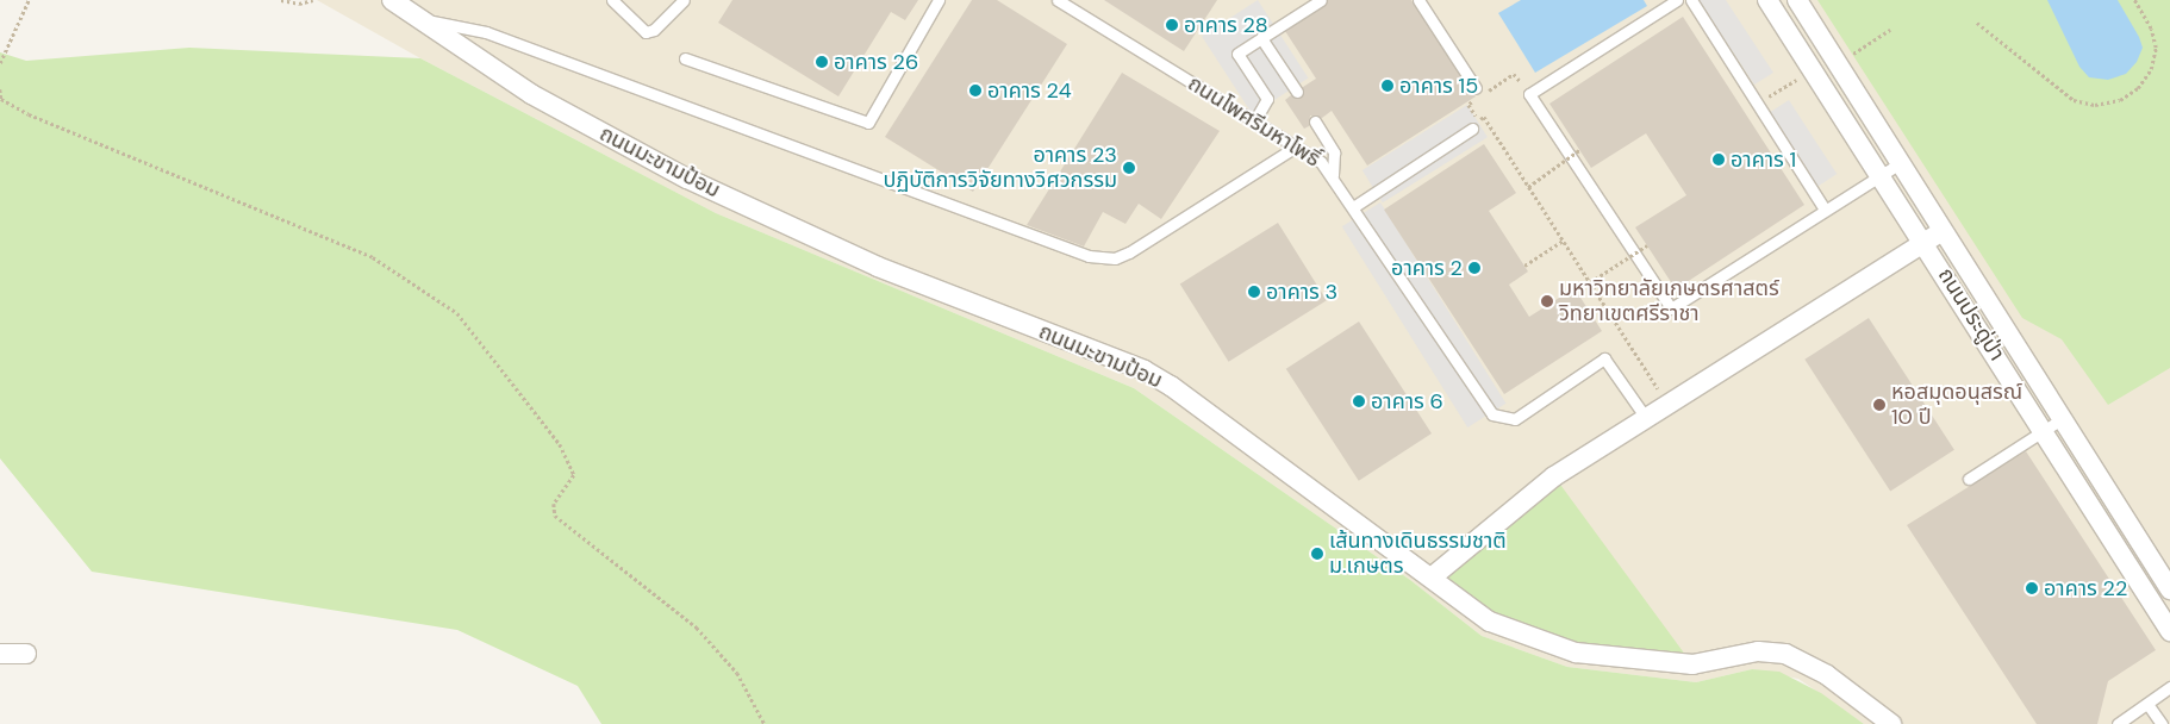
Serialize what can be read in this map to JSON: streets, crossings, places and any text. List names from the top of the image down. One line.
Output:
{"streets":{"street":["ถนนมะขามป้อม","ถนนประดู่ป่า"],"lane":["ถนนโพศรีมหาโพธิ์"]},"places":["อาคาร 28","อาคาร 26","อาคาร 15","อาคาร 24","อาคาร 1","อาคาร 23 ปฏิบัติการวิจัยทางวิศวกรรม","อาคาร 2","อาคาร 3","มหาวิทยาลัยเกษตรศาสตร์ วิทยาเขตศรีราชา","อาคาร 6","หอสมุดอนุสรณ์ 10 ปี","เส้นทางเดินธรรมชาติ ม.เกษตร","อาคาร 22"]}
